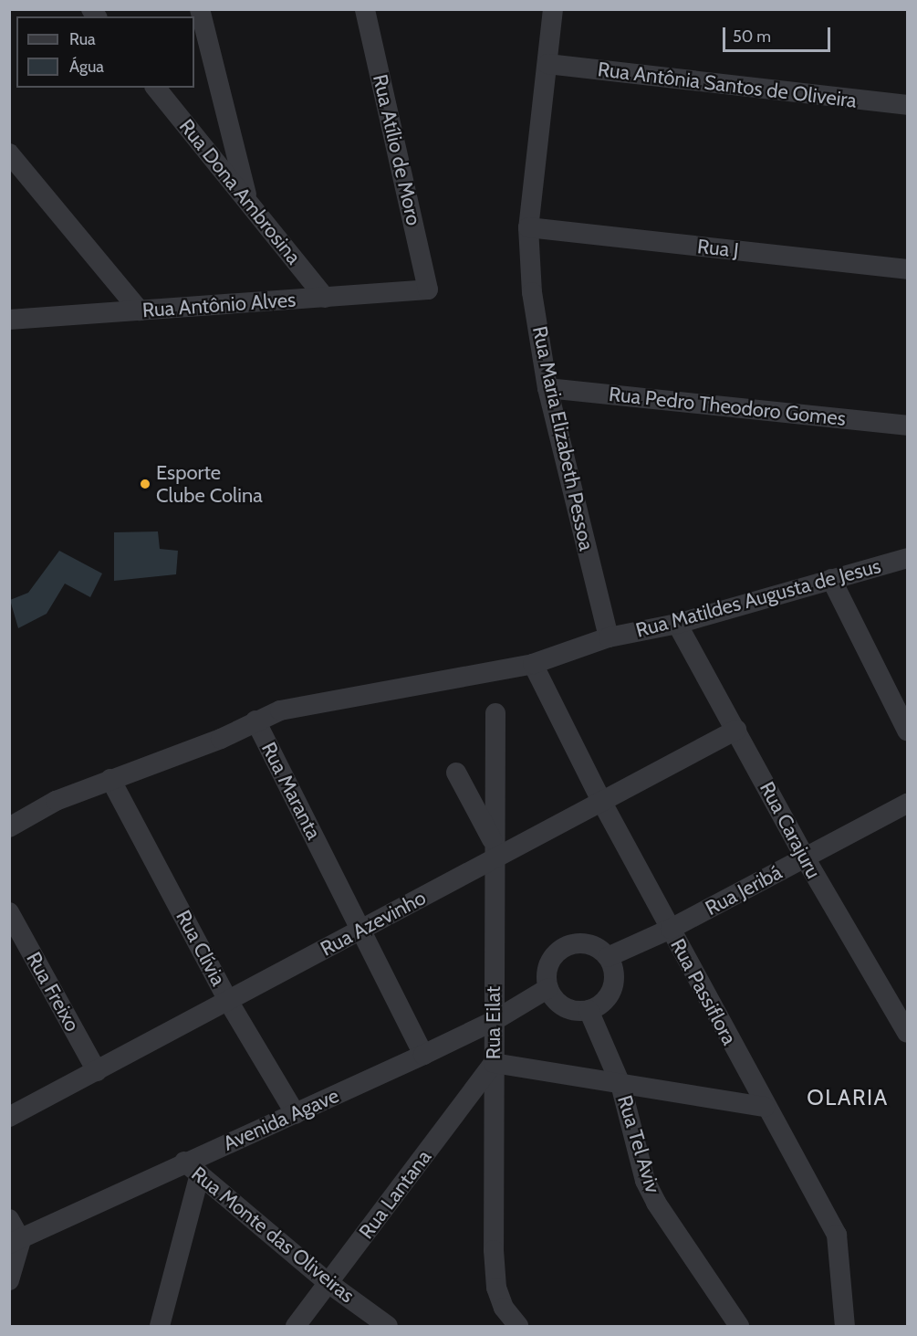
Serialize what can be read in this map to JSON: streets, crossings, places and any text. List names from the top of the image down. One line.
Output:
{"streets":{"street":["Rua Antônia Santos de Oliveira","Rua Atílio de Moro","Rua Dona Ambrosina","Rua J","Rua Antônio Alves","Rua Pedro Theodoro Gomes","Rua Maria Elizabeth Pessoa","Rua Matildes Augusta de Jesus","Rua Maranta","Rua Carajuru","Rua Jeribá","Rua Azevinho","Rua Clívia","Rua Freixo","Rua Passiflora","Rua Eilat","Avenida Agave","Rua Tel Aviv","Rua Lantana","Rua Monte das Oliveiras"]},"crossings":[["Rua Antônia Santos de Oliveira","Rua Maria Elizabeth Pessoa"],["Rua Atílio de Moro","Rua Antônio Alves"],["Rua Dona Ambrosina","Rua Antônio Alves"],["Rua J","Rua Maria Elizabeth Pessoa"],["Rua Pedro Theodoro Gomes","Rua Maria Elizabeth Pessoa"],["Rua Maria Elizabeth Pessoa","Rua Matildes Augusta de Jesus"],["Rua Matildes Augusta de Jesus","Rua Maranta"],["Rua Matildes Augusta de Jesus","Rua Carajuru"],["Rua Matildes Augusta de Jesus","Rua Passiflora"],["Rua Maranta","Rua Azevinho"],["Rua Maranta","Rua Clívia"],["Rua Maranta","Avenida Agave"],["Rua Carajuru","Rua Jeribá"],["Rua Carajuru","Rua Azevinho"],["Rua Jeribá","Rua Passiflora"],["Rua Jeribá","Avenida Agave"],["Rua Jeribá","Rua Tel Aviv"],["Rua Azevinho","Rua Clívia"],["Rua Azevinho","Rua Freixo"],["Rua Azevinho","Rua Passiflora"],["Rua Azevinho","Rua Eilat"],["Rua Clívia","Avenida Agave"],["Rua Eilat","Avenida Agave"],["Rua Eilat","Rua Lantana"],["Avenida Agave","Rua Tel Aviv"],["Avenida Agave","Rua Monte das Oliveiras"],["Rua Lantana","Rua Monte das Oliveiras"]],"districts":["OLARIA"],"places":["Esporte Clube Colina"],"legend":["Rua","Água"],"scale_bar":"50 m"}
